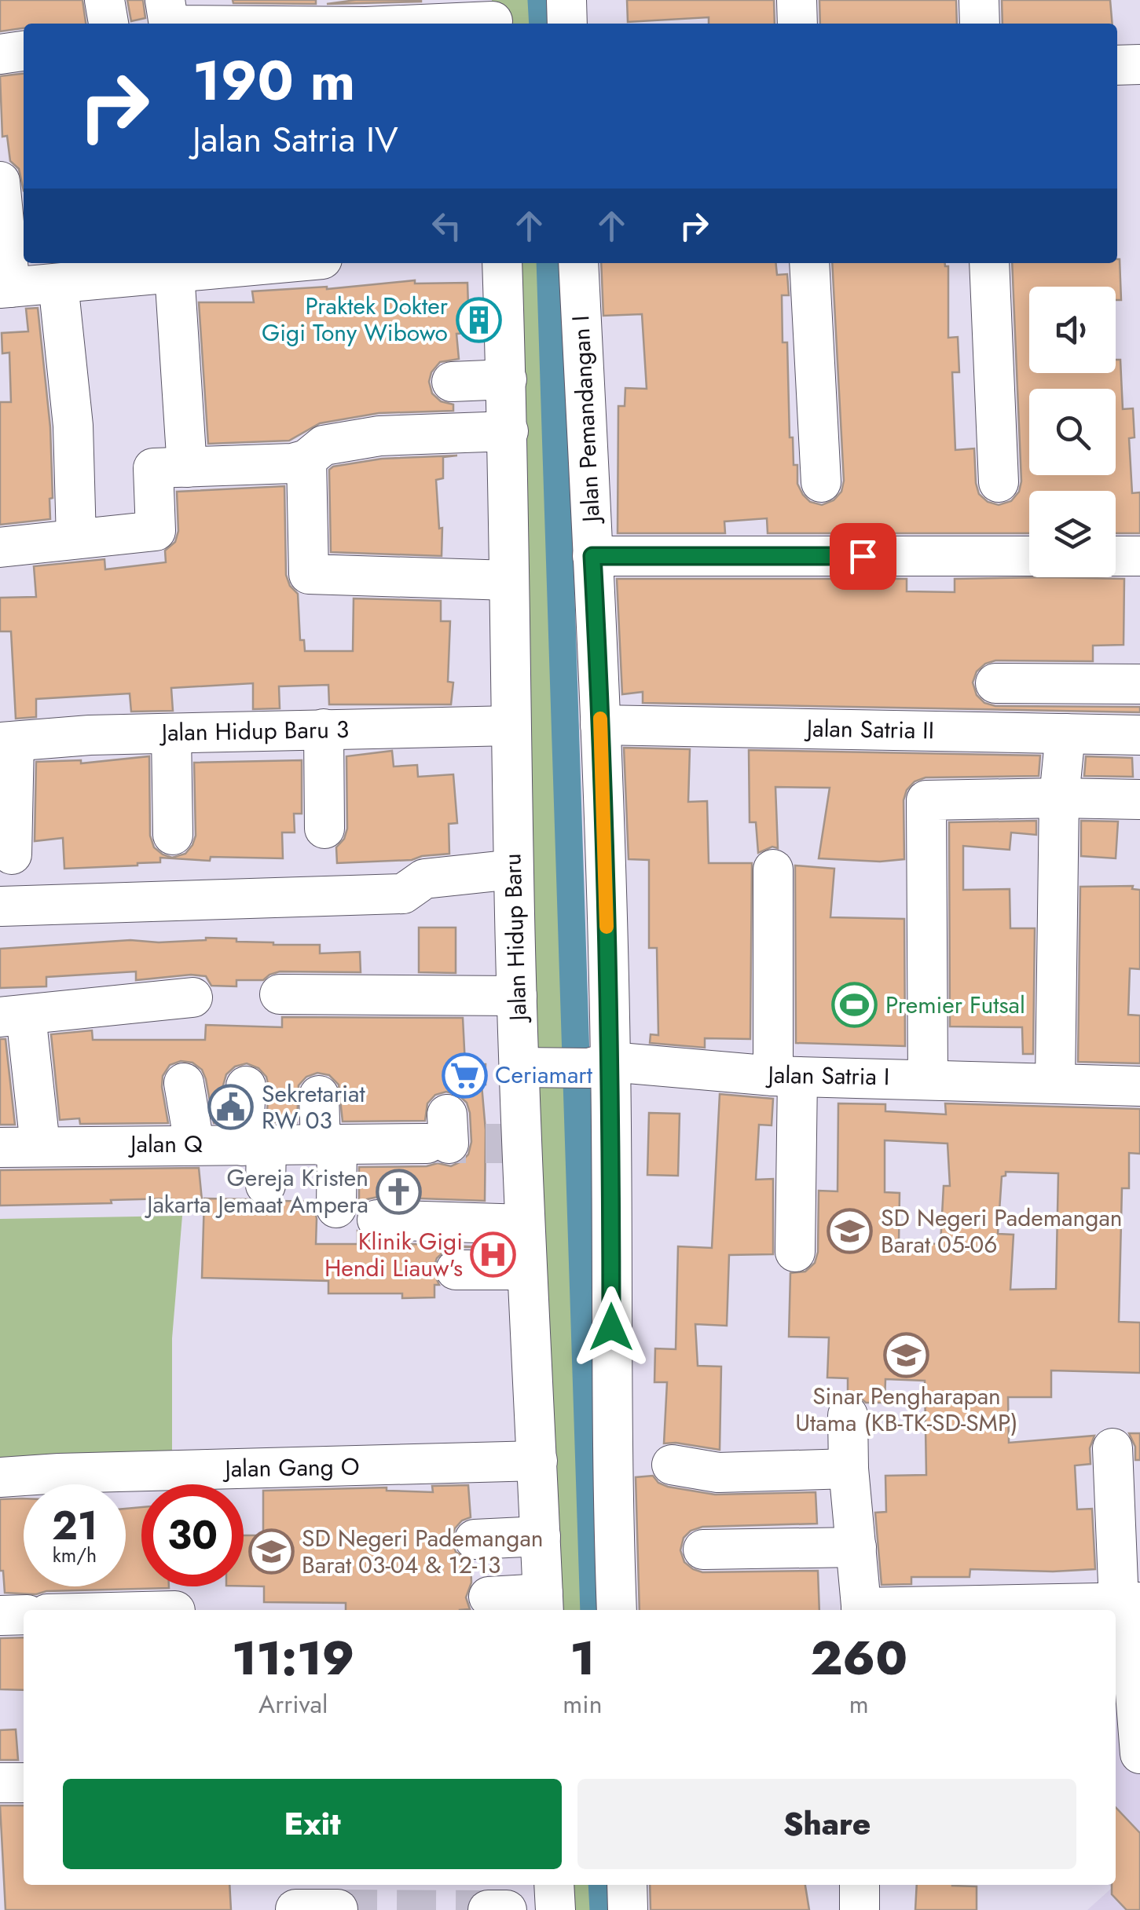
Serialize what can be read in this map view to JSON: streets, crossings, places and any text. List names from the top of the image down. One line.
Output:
{"streets":{"street":["Jalan Pemandangan I","Jalan Satria II","Jalan Hidup Baru 3","Jalan Hidup Baru","Jalan Satria I","Jalan Q","Jalan Gang O"]},"crossings":[["Jalan Pemandangan I","Jalan Satria II"],["Jalan Pemandangan I","Jalan Satria I"],["Jalan Hidup Baru 3","Jalan Hidup Baru"],["Jalan Hidup Baru","Jalan Satria I"],["Jalan Hidup Baru","Jalan Gang O"]],"places":{"building":["Praktek Dokter Gigi Tony Wibowo"],"sports":["Premier Futsal"],"supermarket":["Ceriamart"],"public building":["Sekretariat RW 03"],"church":["Gereja Kristen Jakarta Jemaat Ampera"],"school or university":["SD Negeri Pademangan Barat 05-06","Sinar Pengharapan Utama (KB-TK-SD-SMP)","SD Negeri Pademangan Barat 03-04 & 12-13"],"hospital":["Klinik Gigi Hendi Liauw's"]},"page":{"turn":["190 m","Jalan Satria IV"],"speed":"21 km/h","limit":"30","eta":["11:19","Arrival","1","min","260","m"],"buttons":["Exit","Share"]}}
